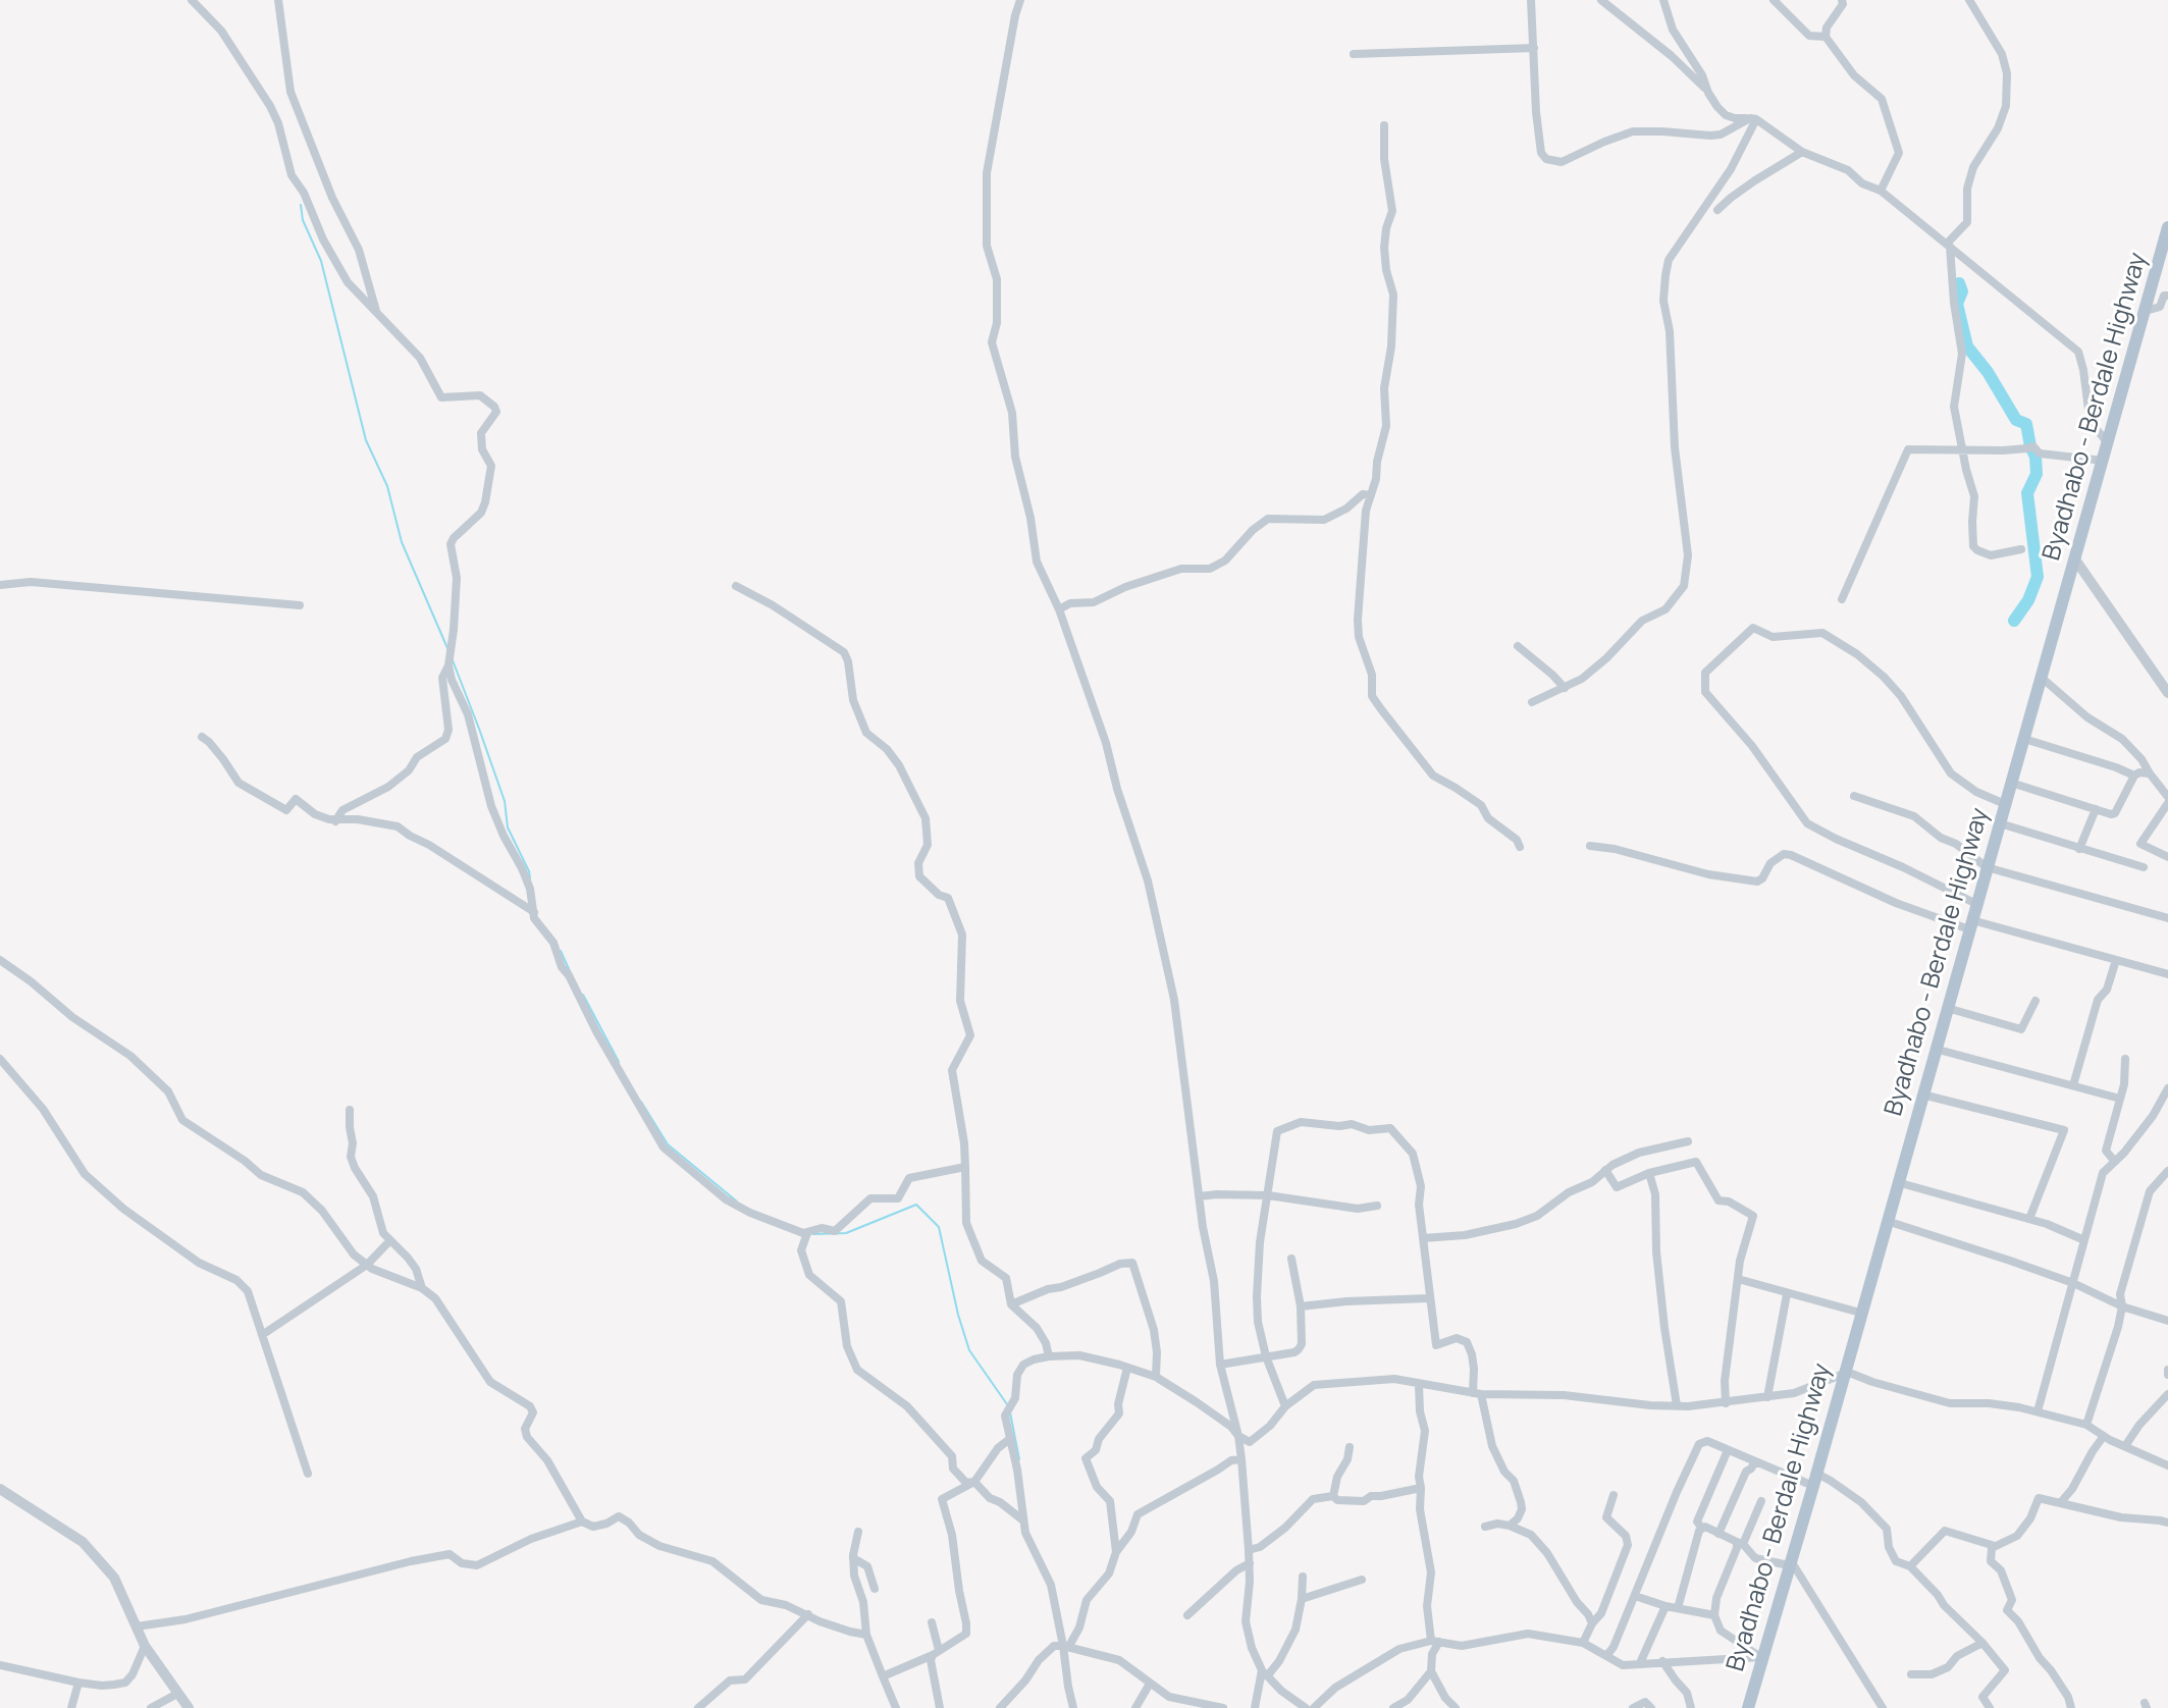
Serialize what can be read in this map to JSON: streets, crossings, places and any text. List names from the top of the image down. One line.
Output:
{"streets":{"main road":["Byadhabo - Berdale Highway"]}}
